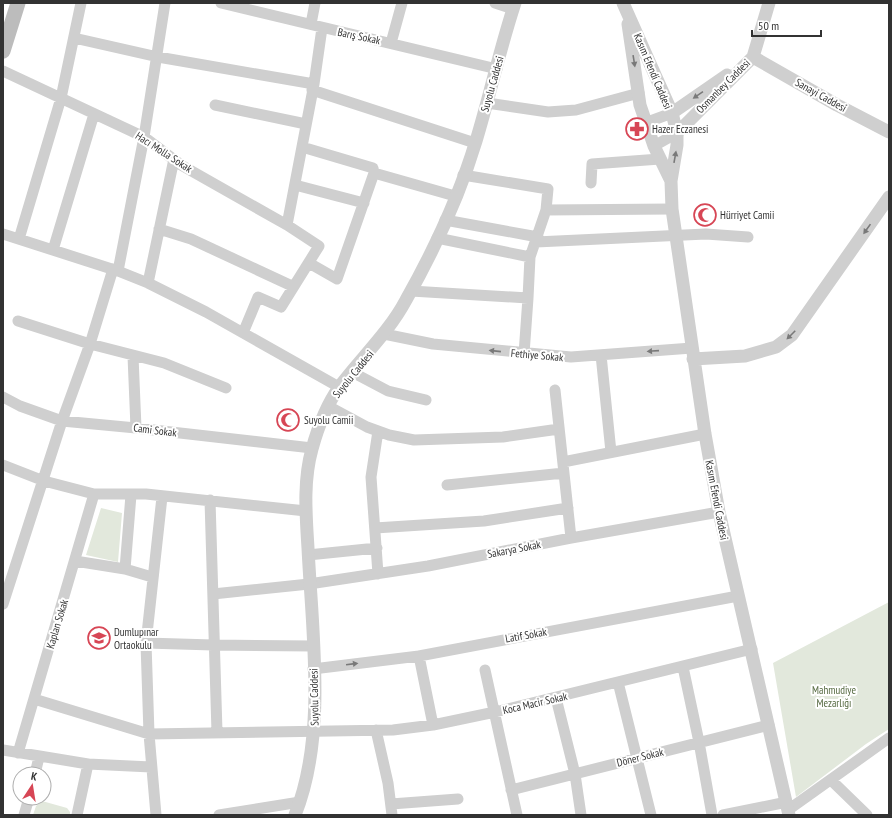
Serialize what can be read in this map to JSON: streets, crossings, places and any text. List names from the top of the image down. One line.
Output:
{"streets":{"street":["Barış Sokak","Kasım Efendi Caddesi","Suyolu Caddesi","Osmanbey Caddesi","Sanayi Caddesi","Hacı Molla Sokak","Fethiye Sokak","Cami Sokak","Sakarya Sokak","Kaplan Sokak","Latif Sokak","Koca Macir Sokak","Döner Sokak"]},"crossings":[["Barış Sokak","Suyolu Caddesi"],["Kasım Efendi Caddesi","Osmanbey Caddesi"],["Kasım Efendi Caddesi","Fethiye Sokak"],["Kasım Efendi Caddesi","Sakarya Sokak"],["Kasım Efendi Caddesi","Latif Sokak"],["Kasım Efendi Caddesi","Koca Macir Sokak"],["Kasım Efendi Caddesi","Döner Sokak"],["Suyolu Caddesi","Fethiye Sokak"],["Suyolu Caddesi","Cami Sokak"],["Suyolu Caddesi","Sakarya Sokak"],["Suyolu Caddesi","Latif Sokak"],["Suyolu Caddesi","Koca Macir Sokak"],["Osmanbey Caddesi","Sanayi Caddesi"],["Kaplan Sokak","Koca Macir Sokak"]],"parks":["Mahmudiye Mezarlığı"],"places":{"pharmacy":["Hazer Eczanesi"],"mosque":["Hürriyet Camii","Suyolu Camii"],"school or university":["Dumlupınar Ortaokulu"]},"scale_bar":"50 m","north":"top"}
